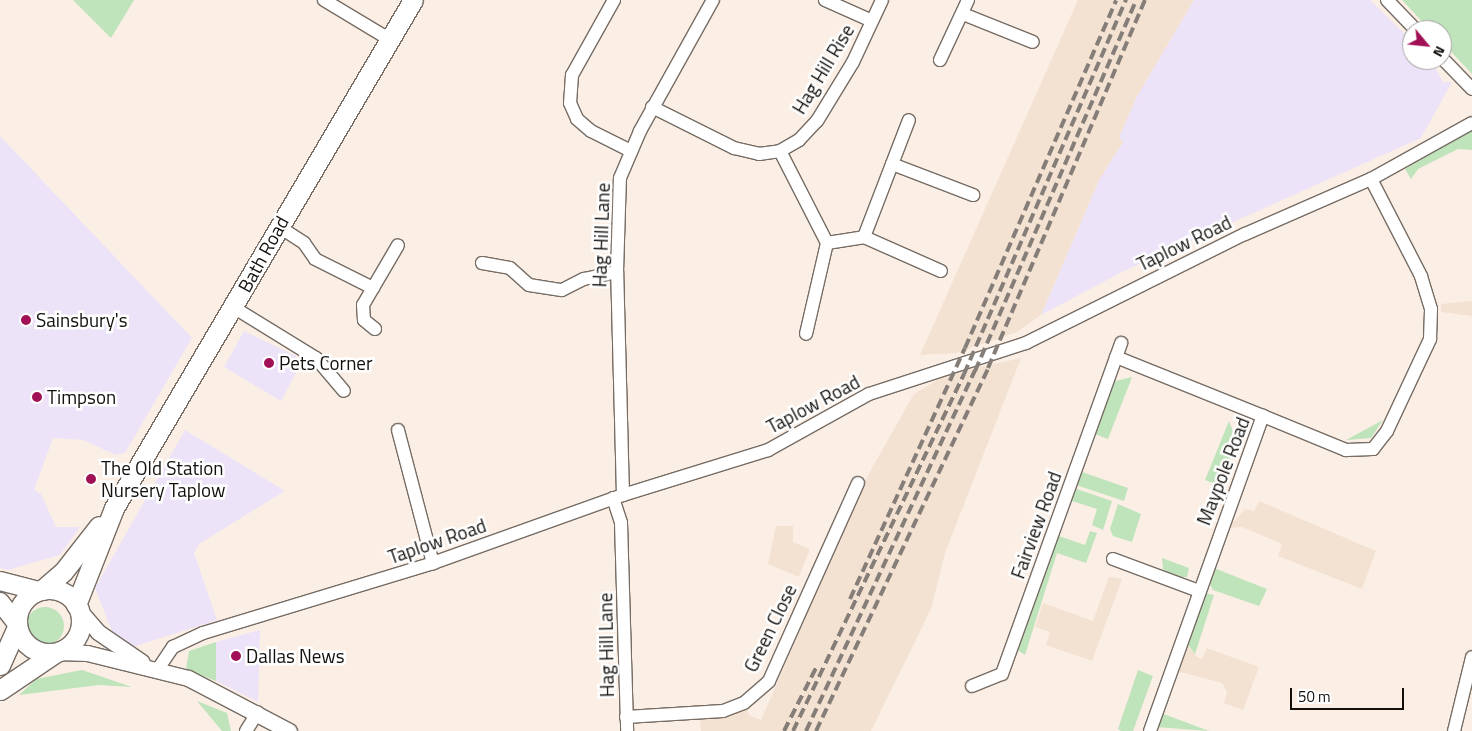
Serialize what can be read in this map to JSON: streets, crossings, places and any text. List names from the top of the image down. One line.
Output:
{"streets":{"main road":["Bath Road"],"street":["Hag Hill Rise","Hag Hill Lane","Taplow Road","Maypole Road","Fairview Road","Green Close"]},"crossings":[["Hag Hill Lane","Taplow Road"],["Hag Hill Lane","Green Close"],["Taplow Road","Maypole Road"]],"places":["Sainsbury's","Pets Corner","Timpson","The Old Station Nursery Taplow","Dallas News"],"scale_bar":"50 m","north":"bottom right"}
